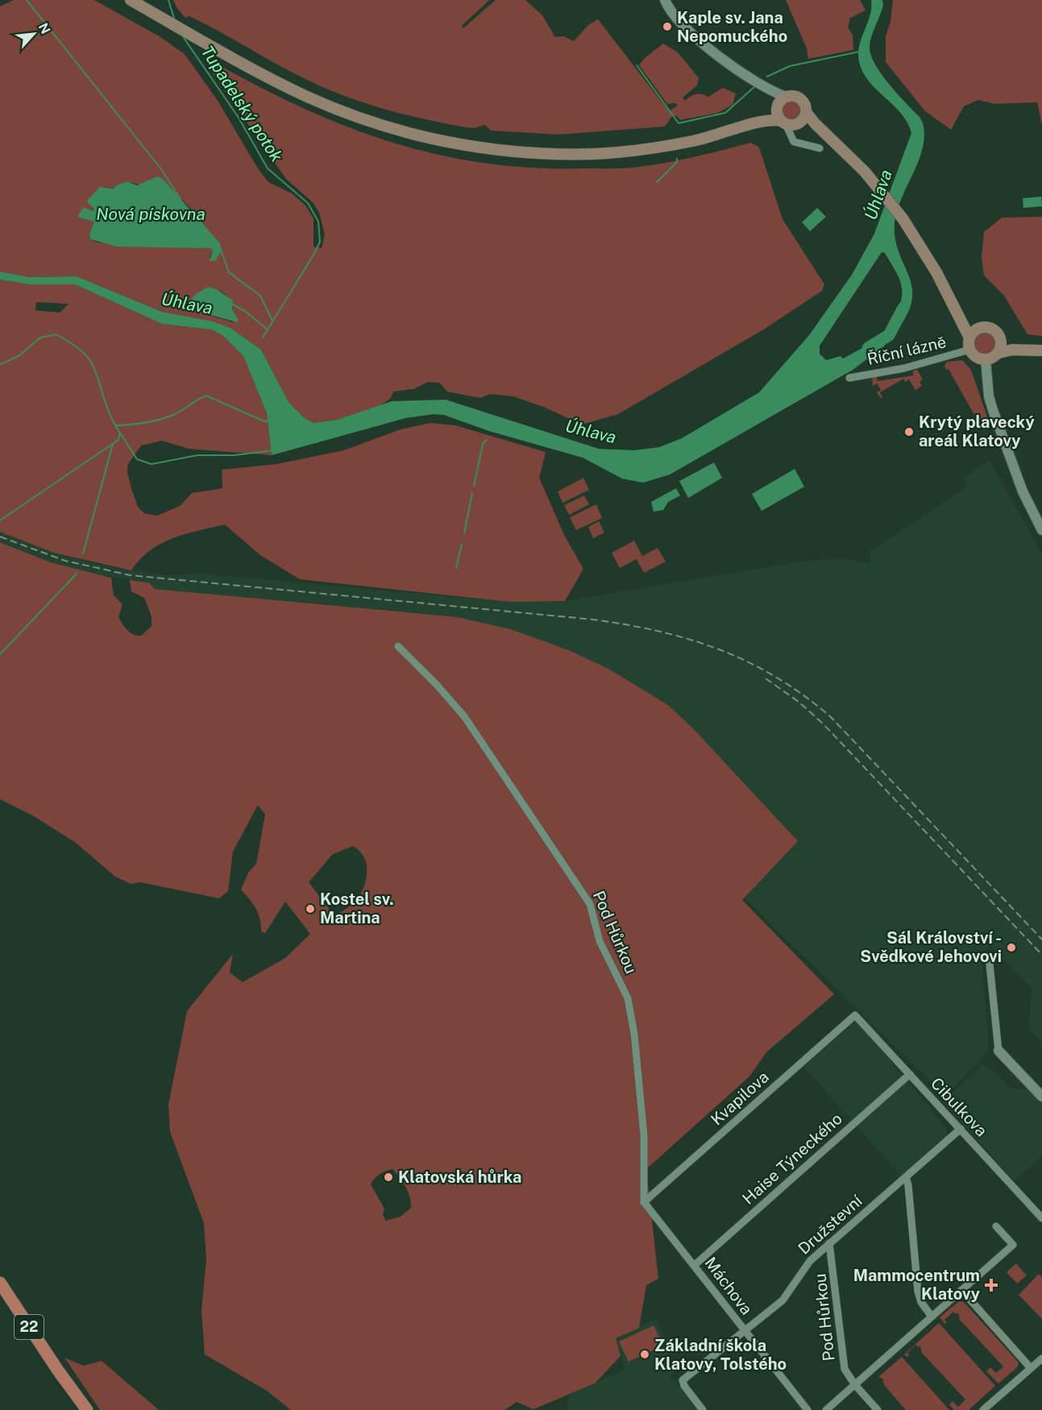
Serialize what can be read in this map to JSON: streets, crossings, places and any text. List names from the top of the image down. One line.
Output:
{"streets":{"main road":["22"],"street":["Říční lázně","Pod Hůrkou","Kvapilova","Cibulkova","Haise Týneckého","Družstevní","Máchova"]},"crossings":[["Pod Hůrkou","Kvapilova"],["Pod Hůrkou","Družstevní"],["Pod Hůrkou","Máchova"],["Kvapilova","Cibulkova"],["Kvapilova","Máchova"],["Cibulkova","Haise Týneckého"],["Cibulkova","Družstevní"],["Haise Týneckého","Máchova"],["Družstevní","Máchova"]],"water":["Tupadelský potok","Úhlava","Nová pískovna"],"places":{"other":["Kaple sv. Jana Nepomuckého","Krytý plavecký areál Klatovy","Kostel sv. Martina","Sál Království - Svědkové Jehovovi","Klatovská hůrka","Základní škola Klatovy, Tolstého"],"health":["Mammocentrum Klatovy"]},"north":"top right"}
